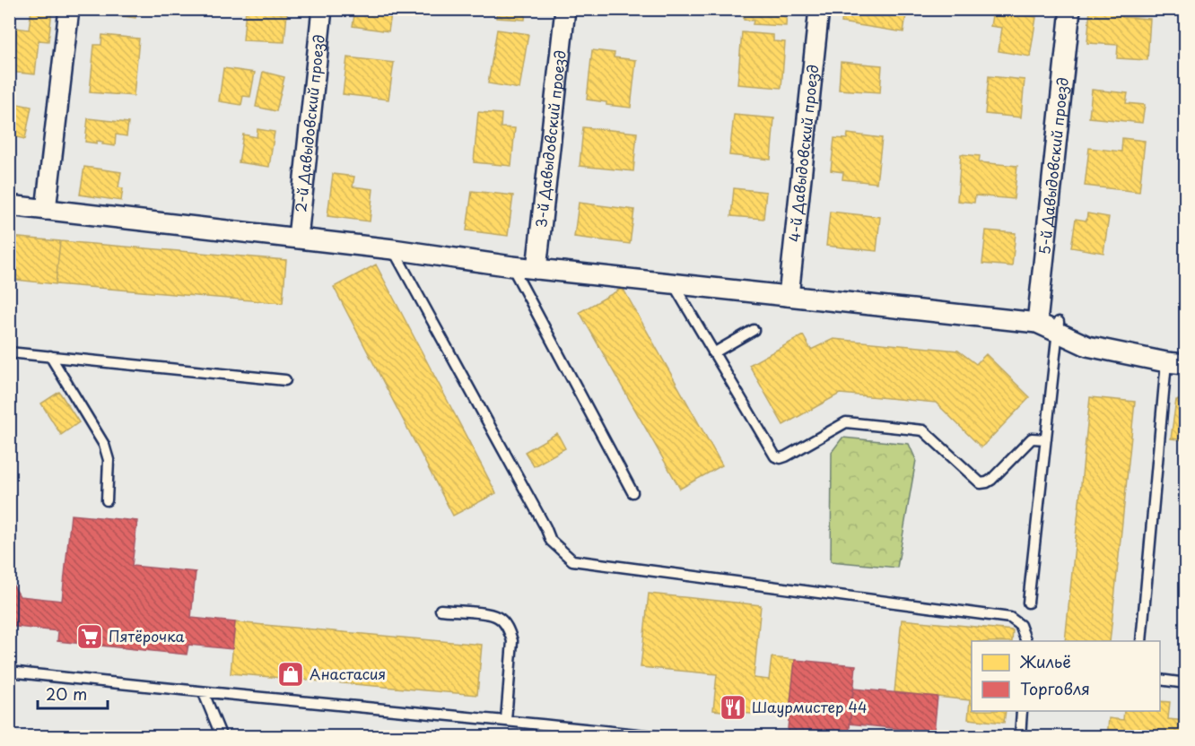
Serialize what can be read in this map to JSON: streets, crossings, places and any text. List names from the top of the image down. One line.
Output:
{"streets":{"street":["2-й Давыдовский проезд","3-й Давыдовский проезд","4-й Давыдовский проезд","5-й Давыдовский проезд"]},"places":{"supermarket":["Пятёрочка"],"shop":["Анастасия"],"restaurant":["Шаурмистер 44"]},"legend":["Жильё","Торговля"],"scale_bar":"20 m"}
